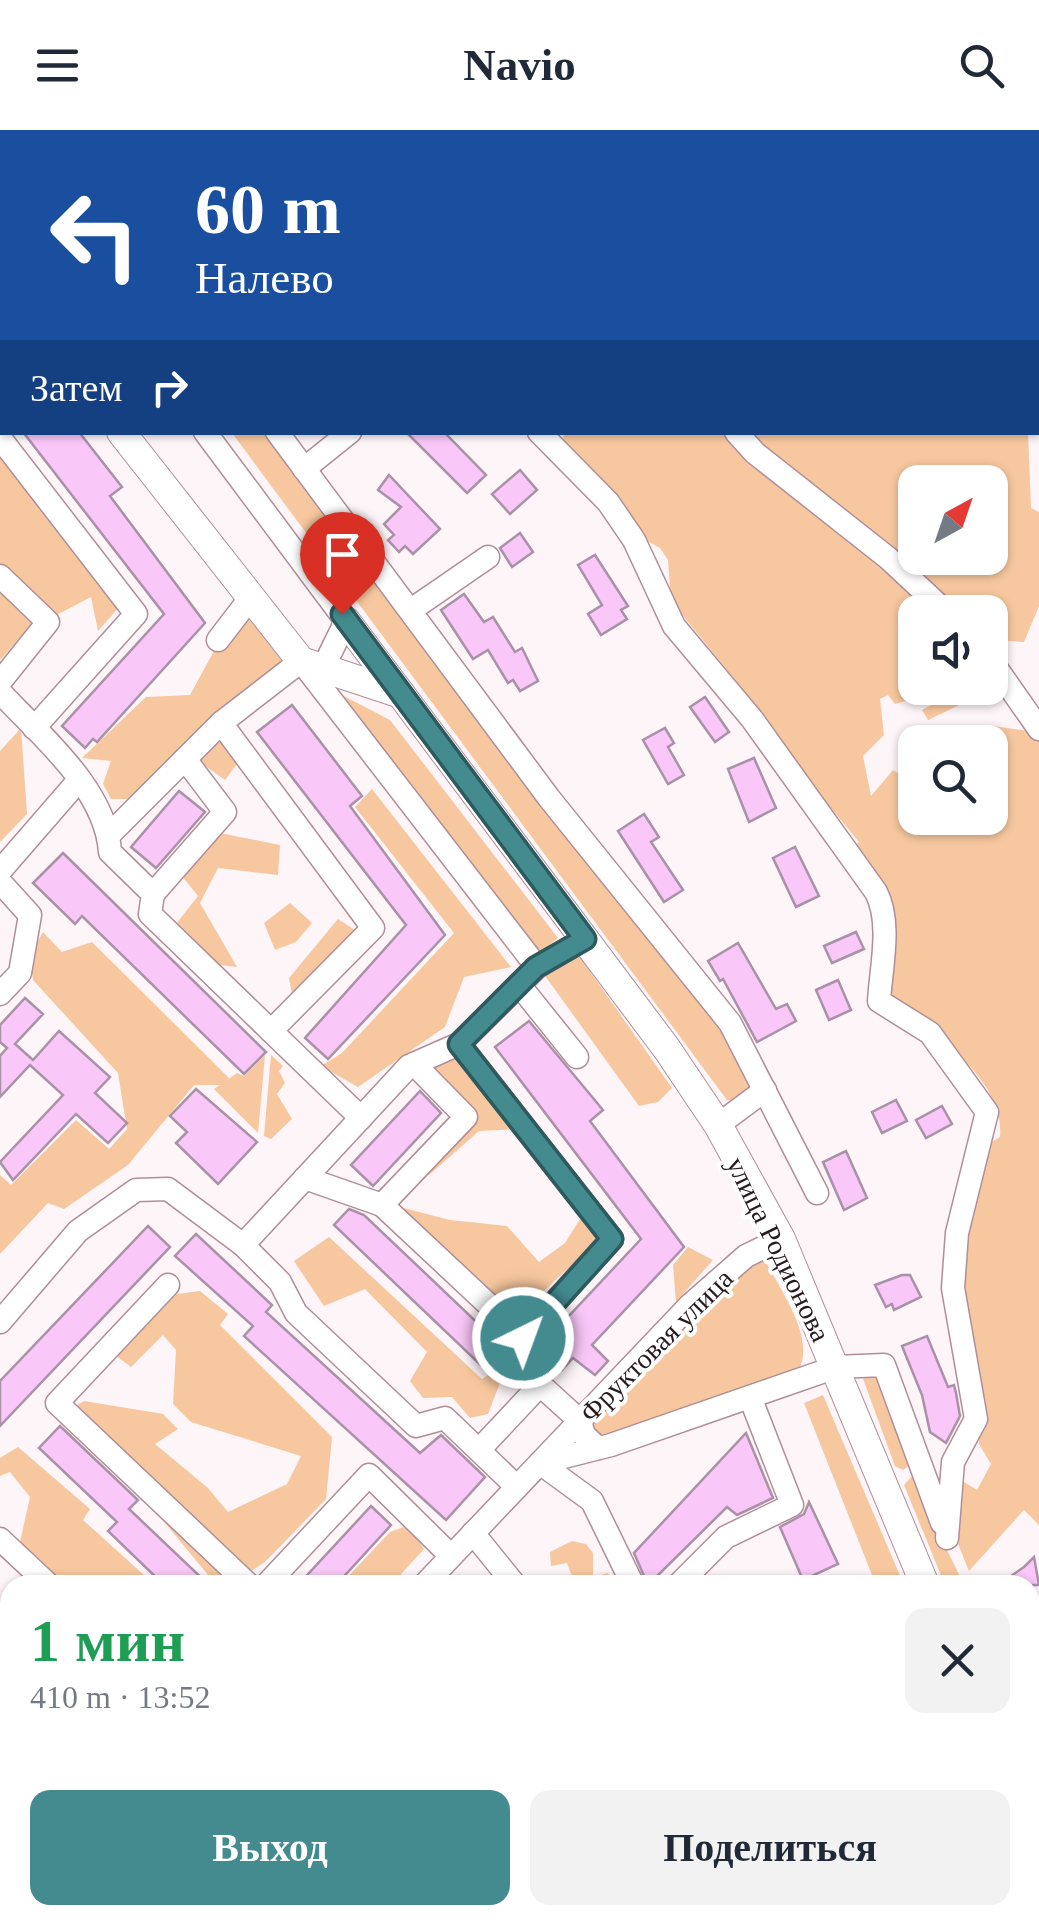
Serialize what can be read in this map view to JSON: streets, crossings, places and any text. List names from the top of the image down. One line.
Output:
{"streets":{"main road":["улица Родионова"],"street":["Фруктовая улица"]},"crossings":[["улица Родионова","Фруктовая улица"]],"north":"top right","page":{"header":"Navio","turn":["60 m","Налево"],"then":"Затем","heading":["1 мин","410 m · 13:52"],"buttons":["Выход","Поделиться"]}}
